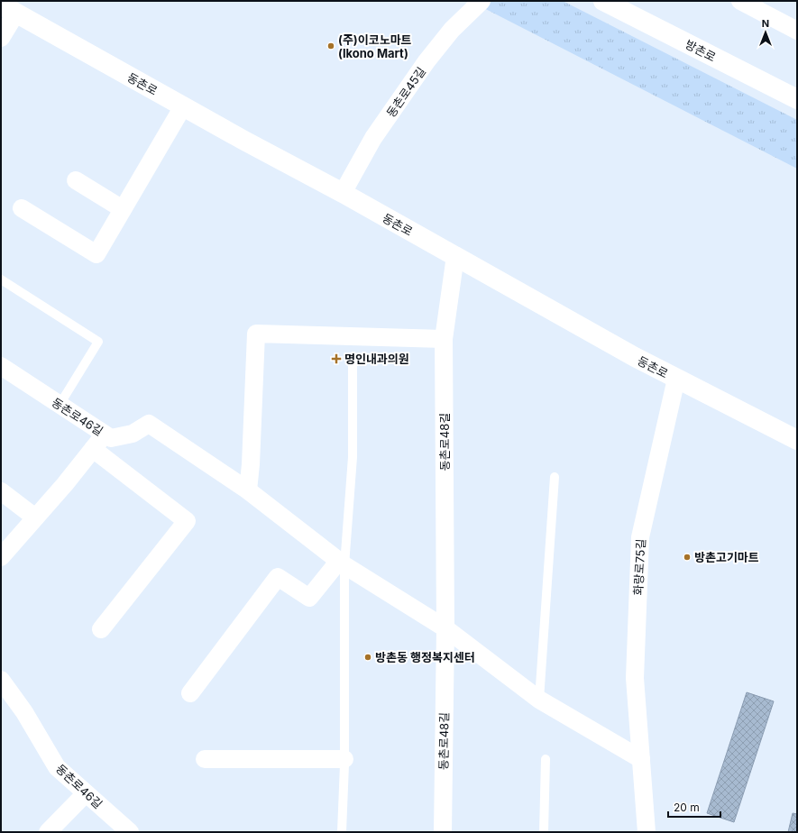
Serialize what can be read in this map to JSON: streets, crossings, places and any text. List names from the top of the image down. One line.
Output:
{"streets":{"main road":["방촌로","동촌로"],"street":["동촌로45길","동촌로46길","동촌로48길","화랑로75길"]},"crossings":[["동촌로","동촌로45길"],["동촌로","동촌로48길"],["동촌로","화랑로75길"]],"places":{"other":["(주)이코노마트 (Ikono Mart)","방촌고기마트","방촌동 행정복지센터"],"health":["명인내과의원"]},"scale_bar":"20 m","north":"top"}
